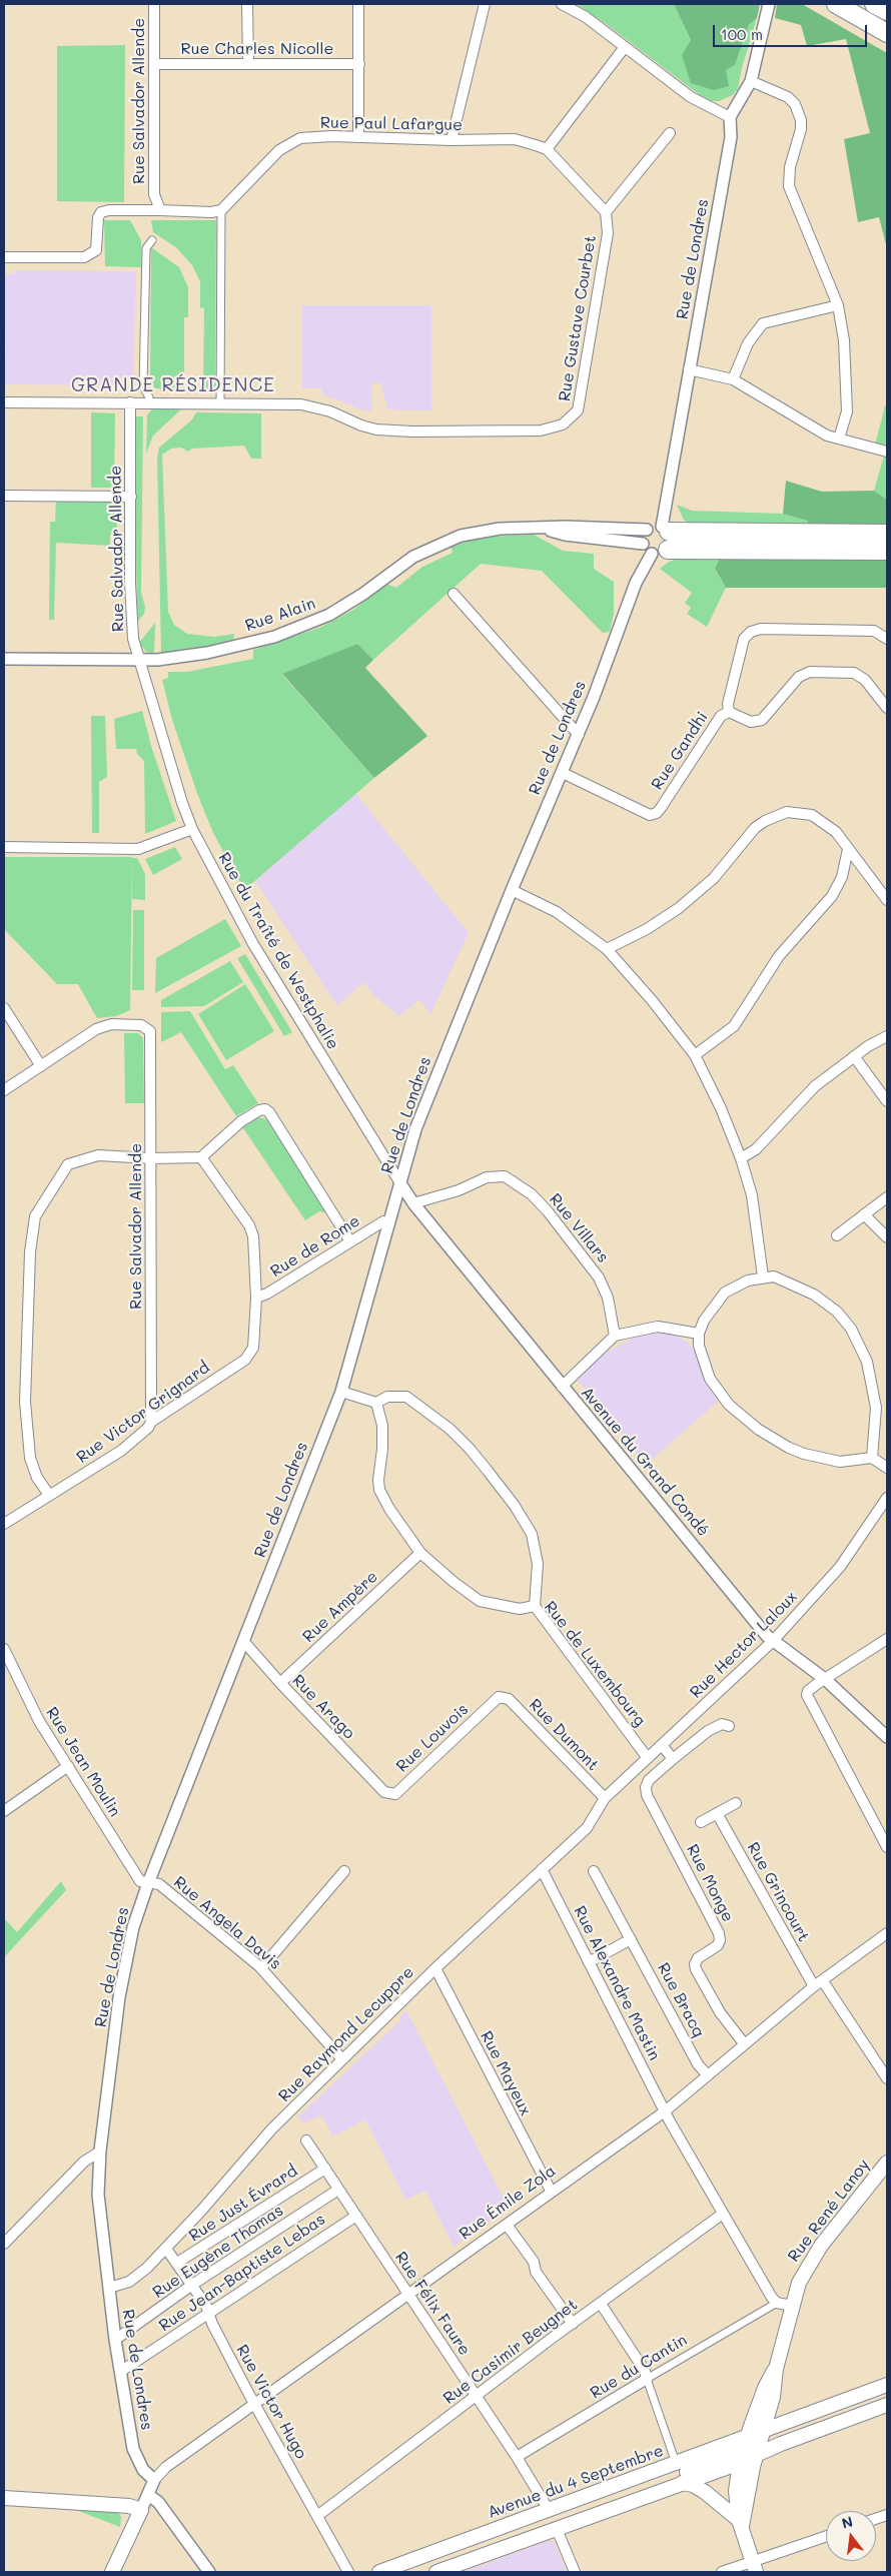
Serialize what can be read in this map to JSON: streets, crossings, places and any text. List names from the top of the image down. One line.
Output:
{"streets":{"main road":["Rue René Lanoy","Avenue du 4 Septembre"],"street":["Rue Charles Nicolle","Rue Salvador Allende","Rue Paul Lafargue","Rue de Londres","Rue Gustave Courbet","Rue Alain","Rue Gandhi","Rue du Traîté de Westphalie","Rue Villars","Rue de Rome","Rue Victor Grignard","Avenue du Grand Condé","Rue Ampère","Rue Hector Laloux","Rue de Luxembourg","Rue Arago","Rue Dumont","Rue Louvois","Rue Jean Moulin","Rue Monge","Rue Grincourt","Rue Angela Davis","Rue Alexandre Mastin","Rue Bracq","Rue Raymond Lecuppre","Rue Mayeux","Rue Émile Zola","Rue Just Évrard","Rue Eugène Thomas","Rue Jean-Baptiste Lebas","Rue Félix Faure","Rue Casimir Beugnet","Rue du Cantin","Rue Victor Hugo"]},"crossings":[["Rue Charles Nicolle","Rue Salvador Allende"],["Rue Salvador Allende","Rue Gustave Courbet"],["Rue Salvador Allende","Rue Alain"],["Rue Salvador Allende","Rue du Traîté de Westphalie"],["Rue Salvador Allende","Rue Victor Grignard"],["Rue de Londres","Rue Alain"],["Rue de Londres","Rue Gandhi"],["Rue de Londres","Rue du Traîté de Westphalie"],["Rue de Londres","Rue de Rome"],["Rue de Londres","Avenue du Grand Condé"],["Rue de Londres","Rue Arago"],["Rue de Londres","Rue Jean Moulin"],["Rue de Londres","Rue Angela Davis"],["Rue de Londres","Rue Raymond Lecuppre"],["Rue de Londres","Rue Émile Zola"],["Rue de Londres","Rue Eugène Thomas"],["Rue de Londres","Rue Jean-Baptiste Lebas"],["Rue du Traîté de Westphalie","Avenue du Grand Condé"],["Rue Villars","Avenue du Grand Condé"],["Rue de Rome","Rue Victor Grignard"],["Avenue du Grand Condé","Rue Hector Laloux"],["Rue Ampère","Rue de Luxembourg"],["Rue Ampère","Rue Arago"],["Rue Hector Laloux","Rue de Luxembourg"],["Rue Hector Laloux","Rue Dumont"],["Rue Hector Laloux","Rue Raymond Lecuppre"],["Rue Arago","Rue Louvois"],["Rue Dumont","Rue Louvois"],["Rue Dumont","Rue Raymond Lecuppre"],["Rue Jean Moulin","Rue Angela Davis"],["Rue Monge","Rue Émile Zola"],["Rue Grincourt","Rue Émile Zola"],["Rue Angela Davis","Rue Raymond Lecuppre"],["Rue Alexandre Mastin","Rue Raymond Lecuppre"],["Rue Alexandre Mastin","Rue Émile Zola"],["Rue Alexandre Mastin","Rue Casimir Beugnet"],["Rue Alexandre Mastin","Rue du Cantin"],["Rue Bracq","Rue Émile Zola"],["Rue Raymond Lecuppre","Rue Mayeux"],["Rue Raymond Lecuppre","Rue Victor Hugo"],["Rue Mayeux","Rue Émile Zola"],["Rue Émile Zola","Rue Félix Faure"],["Rue Émile Zola","Rue Victor Hugo"],["Rue Just Évrard","Rue Félix Faure"],["Rue Just Évrard","Rue Victor Hugo"],["Rue René Lanoy","Avenue du 4 Septembre"],["Rue Eugène Thomas","Rue Félix Faure"],["Rue Eugène Thomas","Rue Victor Hugo"],["Rue Jean-Baptiste Lebas","Rue Félix Faure"],["Rue Jean-Baptiste Lebas","Rue Victor Hugo"],["Rue Félix Faure","Rue Casimir Beugnet"],["Rue Félix Faure","Rue du Cantin"],["Rue Félix Faure","Avenue du 4 Septembre"],["Rue Casimir Beugnet","Rue Victor Hugo"]],"districts":["GRANDE RÉSIDENCE"],"scale_bar":"100 m","north":"top"}
